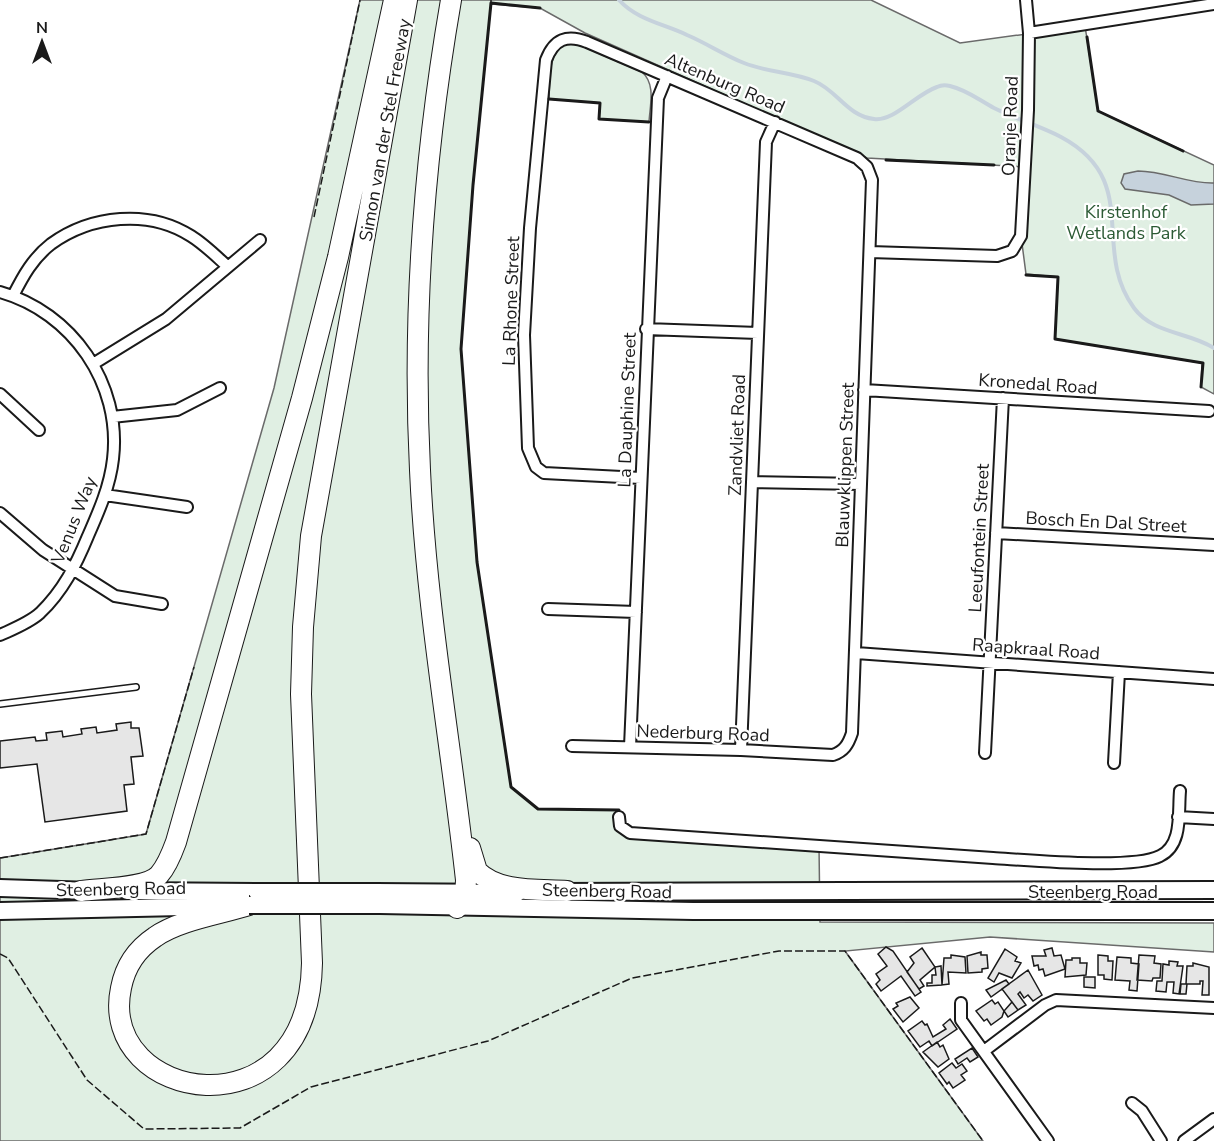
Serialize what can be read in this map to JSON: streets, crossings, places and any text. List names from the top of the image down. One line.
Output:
{"streets":{"highway":["Simon van der Stel Freeway"],"main road":["Steenberg Road"],"street":["Altenburg Road","Oranje Road","La Rhone Street","Kronedal Road","La Dauphine Street","Zandvliet Road","Blauwklippen Street","Venus Way","Bosch En Dal Street","Leeufontein Street","Raapkraal Road","Nederburg Road"]},"crossings":[["Altenburg Road","La Rhone Street"],["Altenburg Road","La Dauphine Street"],["Altenburg Road","Zandvliet Road"],["Altenburg Road","Blauwklippen Street"],["Oranje Road","Blauwklippen Street"],["Simon van der Stel Freeway","Steenberg Road"],["La Rhone Street","La Dauphine Street"],["Kronedal Road","Blauwklippen Street"],["Kronedal Road","Leeufontein Street"],["La Dauphine Street","Nederburg Road"],["Zandvliet Road","Nederburg Road"],["Blauwklippen Street","Raapkraal Road"],["Blauwklippen Street","Nederburg Road"],["Bosch En Dal Street","Leeufontein Street"],["Leeufontein Street","Raapkraal Road"]],"parks":["Kirstenhof Wetlands Park"],"north":"top"}
